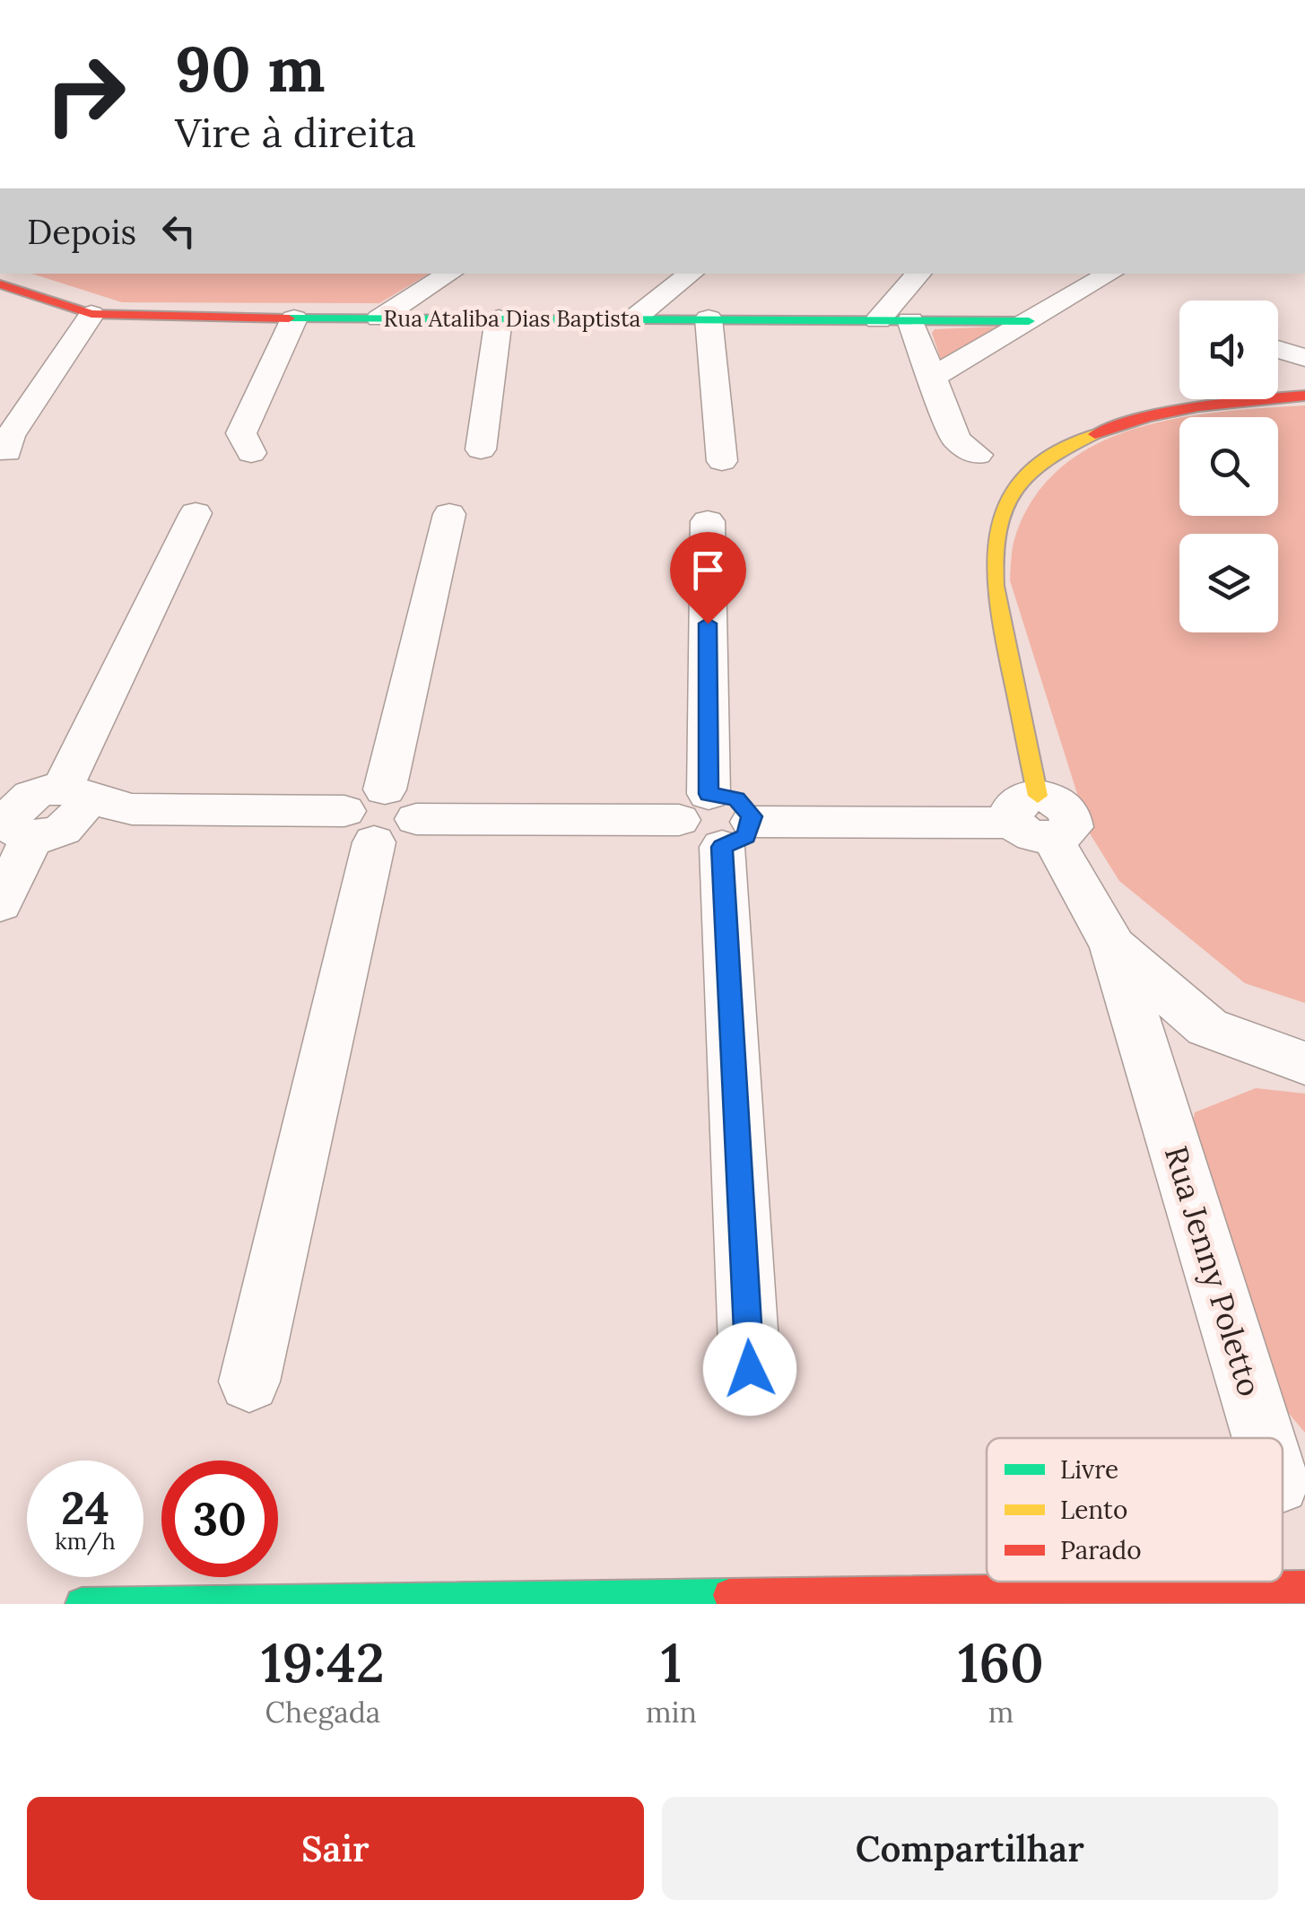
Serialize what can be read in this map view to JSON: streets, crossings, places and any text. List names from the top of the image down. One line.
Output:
{"streets":{"street":["Rua Ataliba Dias Baptista","Rua Jenny Poletto"]},"legend":["Livre","Lento","Parado"],"page":{"turn":["90 m","Vire à direita"],"then":"Depois","speed":"24 km/h","limit":"30","eta":["19:42","Chegada","1","min","160","m"],"buttons":["Sair","Compartilhar"]}}
